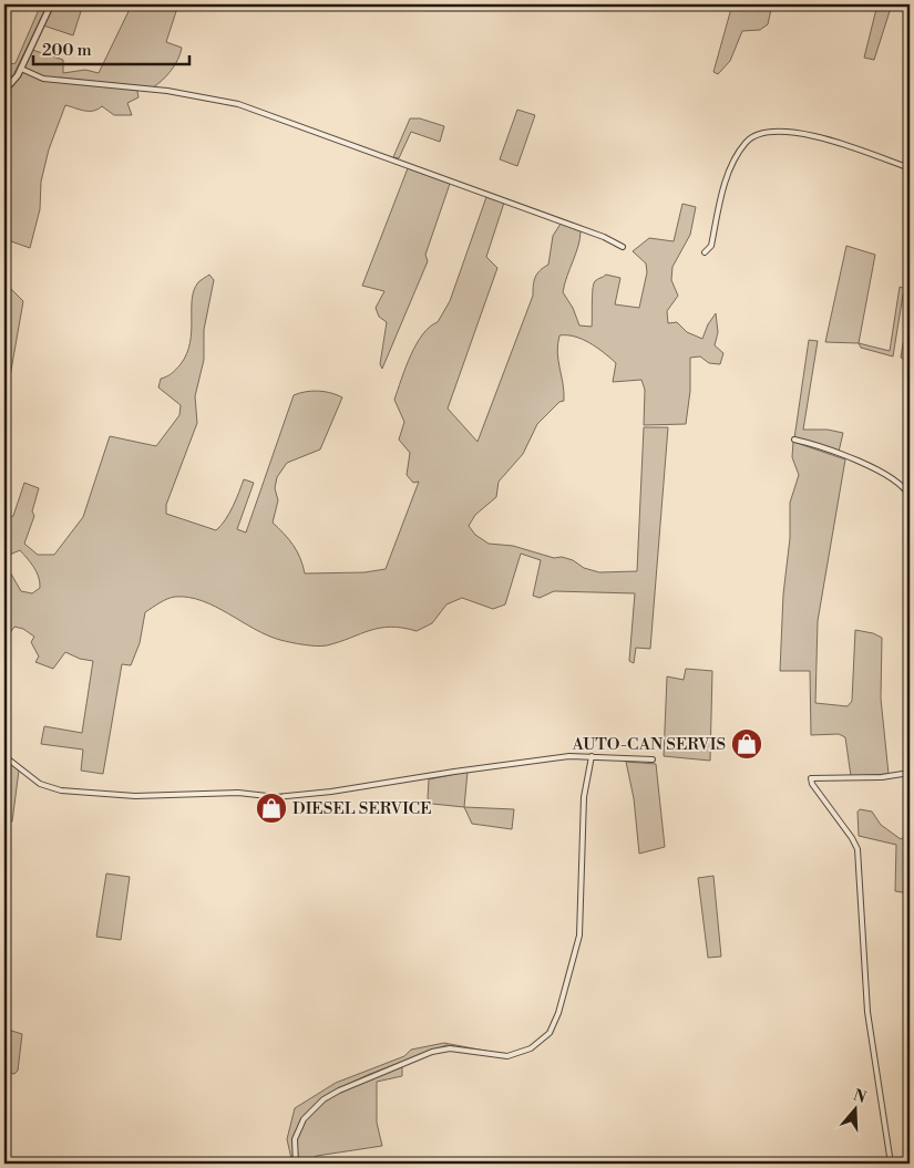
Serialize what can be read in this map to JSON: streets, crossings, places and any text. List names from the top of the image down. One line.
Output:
{"places":{"shop":["AUTO-CAN SERVIS","DIESEL SERVICE"]},"scale_bar":"200 m","north":"top"}
